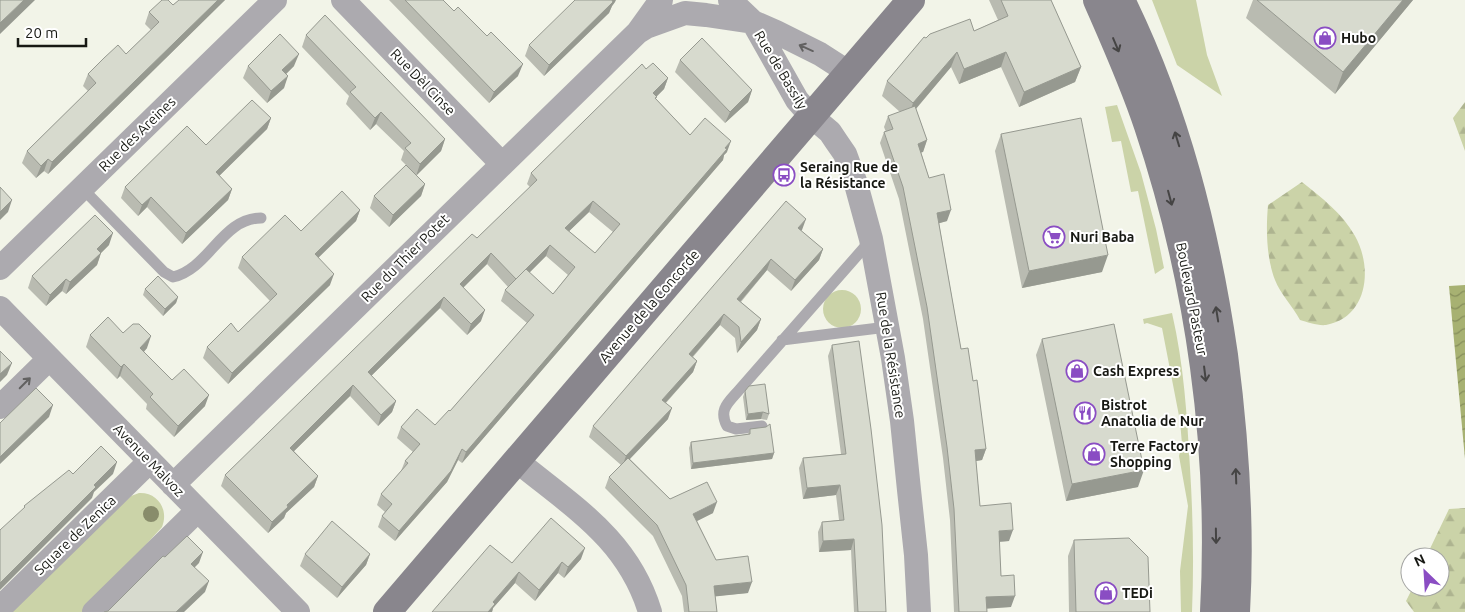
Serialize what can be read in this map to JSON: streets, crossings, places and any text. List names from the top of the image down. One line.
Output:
{"streets":{"street":["Rue de Bassily","Rue Dèl Cinse","Rue des Areines","Rue du Thier Potet","Boulevard Pasteur","Avenue de la Concorde","Rue de la Résistance","Avenue Malvoz","Square de Zenica"]},"crossings":[["Rue de Bassily","Rue du Thier Potet"],["Rue de Bassily","Avenue de la Concorde"],["Rue de Bassily","Rue de la Résistance"],["Rue Dèl Cinse","Rue du Thier Potet"],["Rue du Thier Potet","Avenue Malvoz"],["Avenue de la Concorde","Rue de la Résistance"],["Avenue Malvoz","Square de Zenica"]],"one_way":["Rue de Bassily"],"places":{"shop":["Hubo","Cash Express","Terre Factory Shopping","TEDi"],"bus stop":["Seraing Rue de la Résistance"],"supermarket":["Nuri Baba"],"restaurant":["Bistrot Anatolia de Nur"]},"scale_bar":"20 m","north":"top left"}
